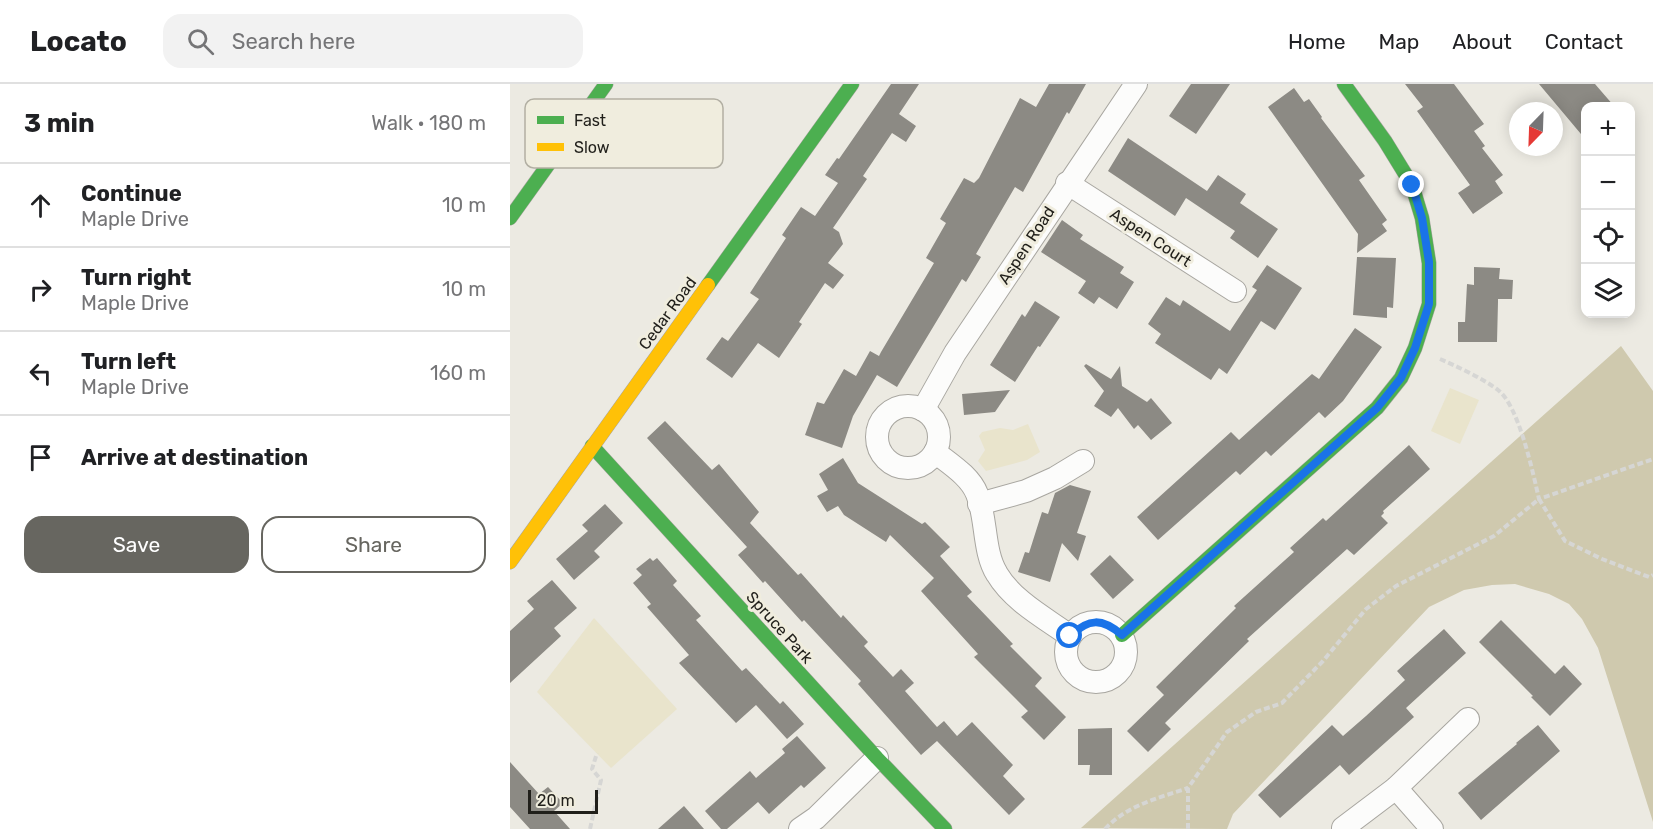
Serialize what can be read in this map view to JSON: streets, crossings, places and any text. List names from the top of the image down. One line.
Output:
{"streets":{"main road":["Cedar Road","Spruce Park"],"street":["Aspen Court","Aspen Road"]},"crossings":[["Aspen Court","Aspen Road"],["Cedar Road","Spruce Park"]],"legend":["Fast","Slow"],"scale_bar":"20 m","north":"bottom left","page":{"header":"Locato","search":"Search here","nav":["Home","Map","About","Contact"],"heading":["3 min","Walk · 180 m"],"map_buttons":["+","−"],"list":[["Continue","Maple Drive","10 m"],["Turn right","Maple Drive","10 m"],["Turn left","Maple Drive","160 m"],"Arrive at destination"],"buttons":["Save","Share"],"scale":"20 m"}}
